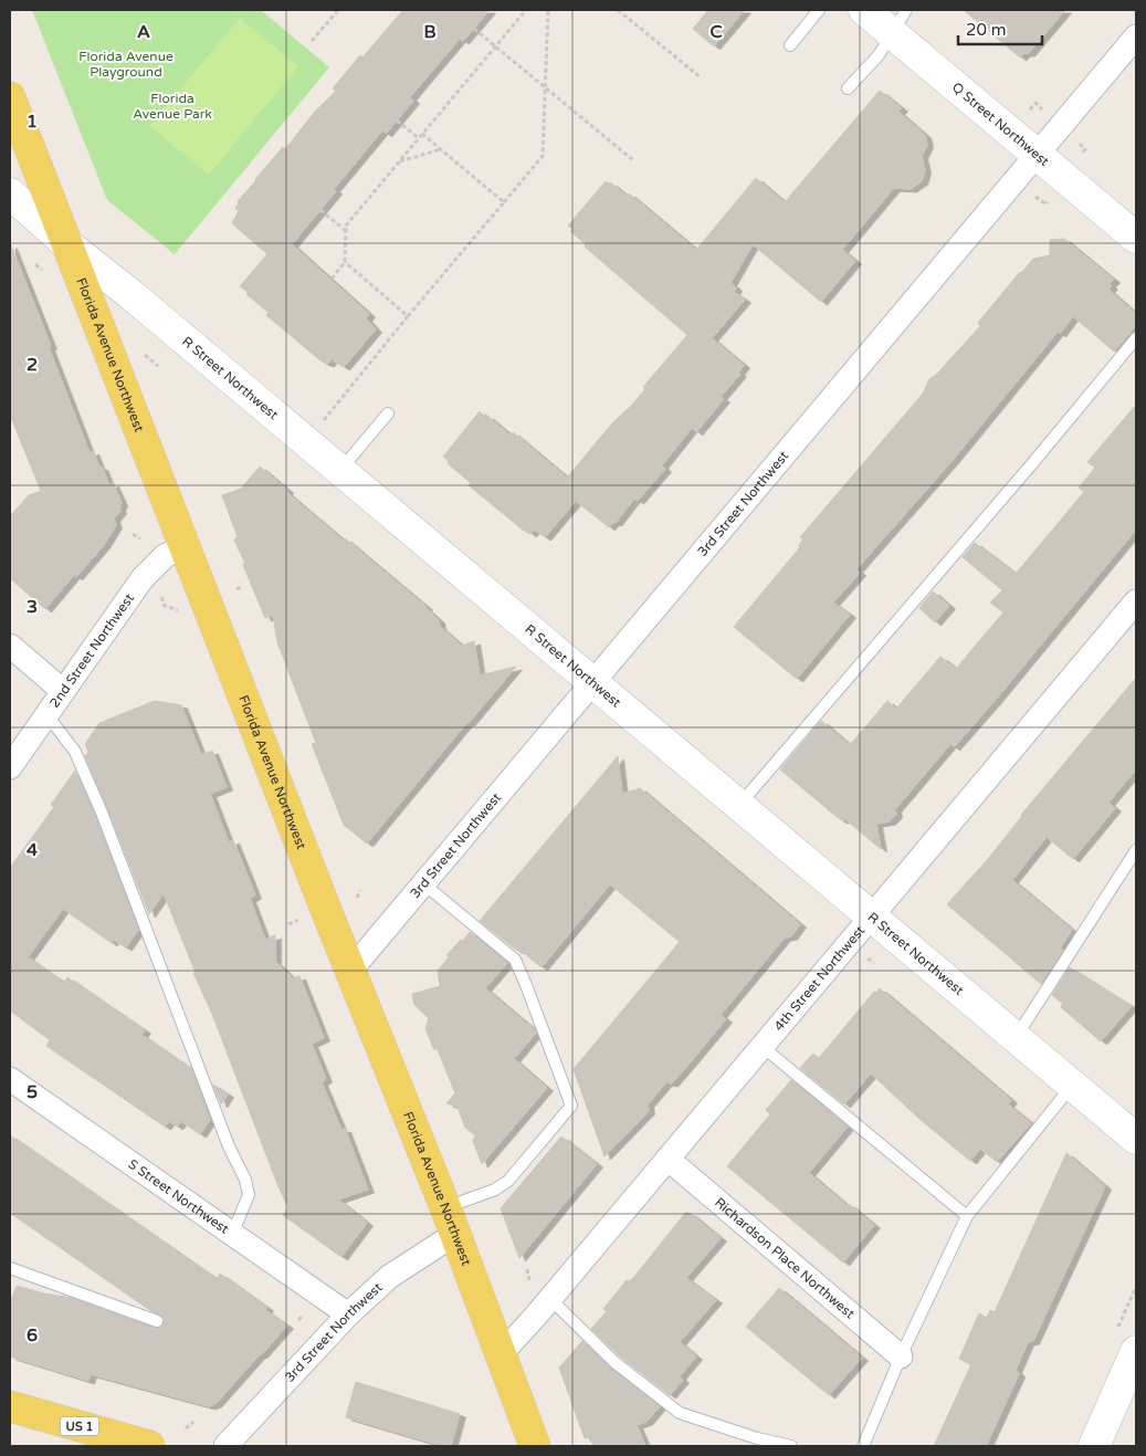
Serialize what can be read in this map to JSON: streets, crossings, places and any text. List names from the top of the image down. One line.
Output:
{"streets":{"main road":["Florida Avenue Northwest","US 1"],"street":["Q Street Northwest","R Street Northwest","3rd Street Northwest","2nd Street Northwest","4th Street Northwest","S Street Northwest","Richardson Place Northwest"]},"crossings":[["Q Street Northwest","3rd Street Northwest"],["Florida Avenue Northwest","R Street Northwest"],["Florida Avenue Northwest","3rd Street Northwest"],["Florida Avenue Northwest","2nd Street Northwest"],["Florida Avenue Northwest","4th Street Northwest"],["R Street Northwest","3rd Street Northwest"],["R Street Northwest","4th Street Northwest"],["3rd Street Northwest","S Street Northwest"],["4th Street Northwest","Richardson Place Northwest"]],"parks":["Florida Avenue Playground","Florida Avenue Park"],"scale_bar":"20 m","grid":{"columns":["A","B","C"],"rows":["1","2","3","4","5","6"]}}
